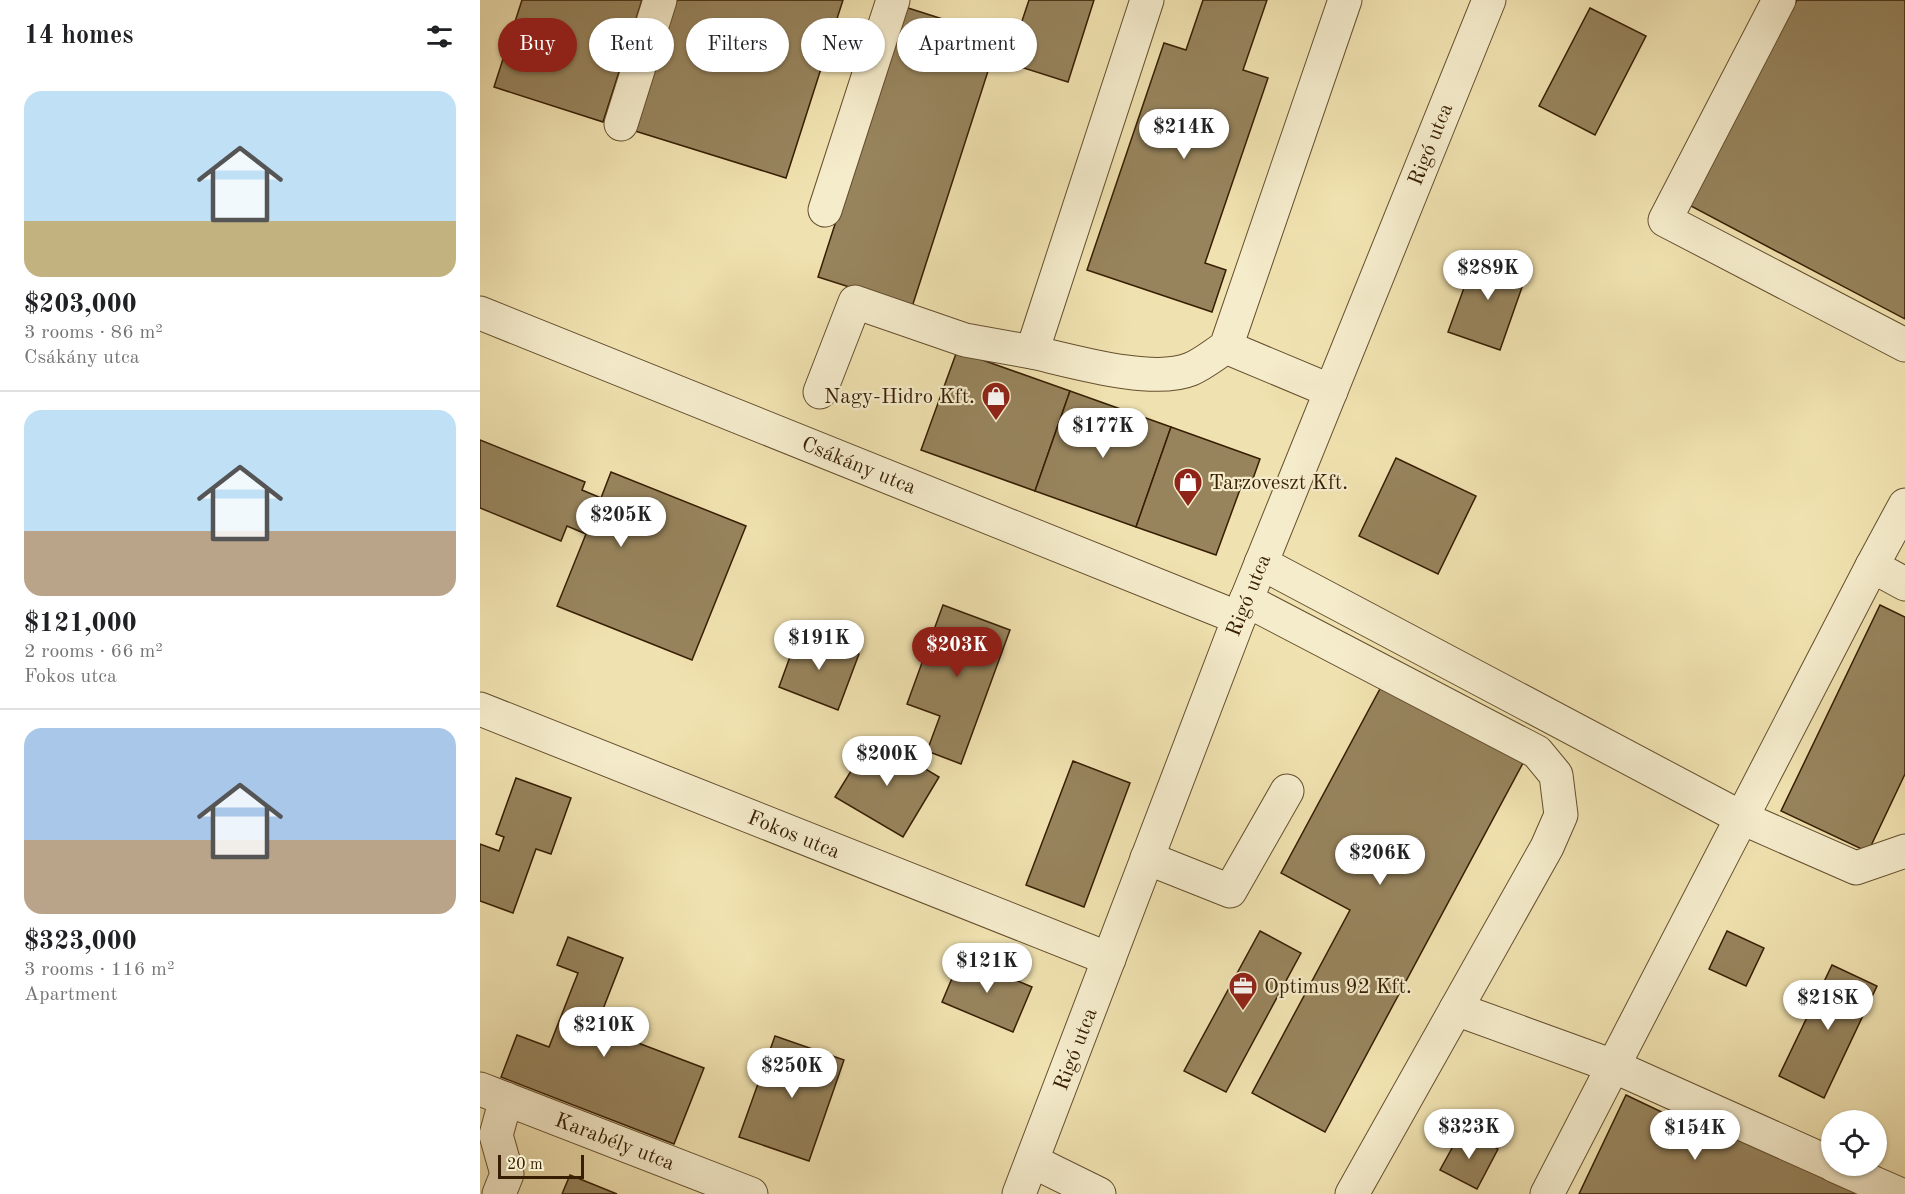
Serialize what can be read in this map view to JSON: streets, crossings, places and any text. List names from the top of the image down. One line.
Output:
{"streets":{"street":["Rigó utca","Csákány utca","Fokos utca","Karabély utca"]},"crossings":[["Rigó utca","Csákány utca"],["Rigó utca","Fokos utca"]],"places":{"shop":["Nagy-Hidro Kft.","Tarzoveszt Kft."],"office":["Optimus 92 Kft."]},"scale_bar":"20 m","page":{"heading":"14 homes","chip":["Buy","Rent","Filters","New","Apartment"],"list":[{"name":"$203,000","note":"3 rooms · 86 m² · Csákány utca"},{"name":"$121,000","note":"2 rooms · 66 m² · Fokos utca"},{"name":"$323,000","note":"3 rooms · 116 m² · Apartment"}],"price":["$214K","$289K","$177K","$205K","$191K","$203K","$200K","$206K","$121K","$218K","$210K","$250K","$323K","$154K"],"scale":"20 m"}}
